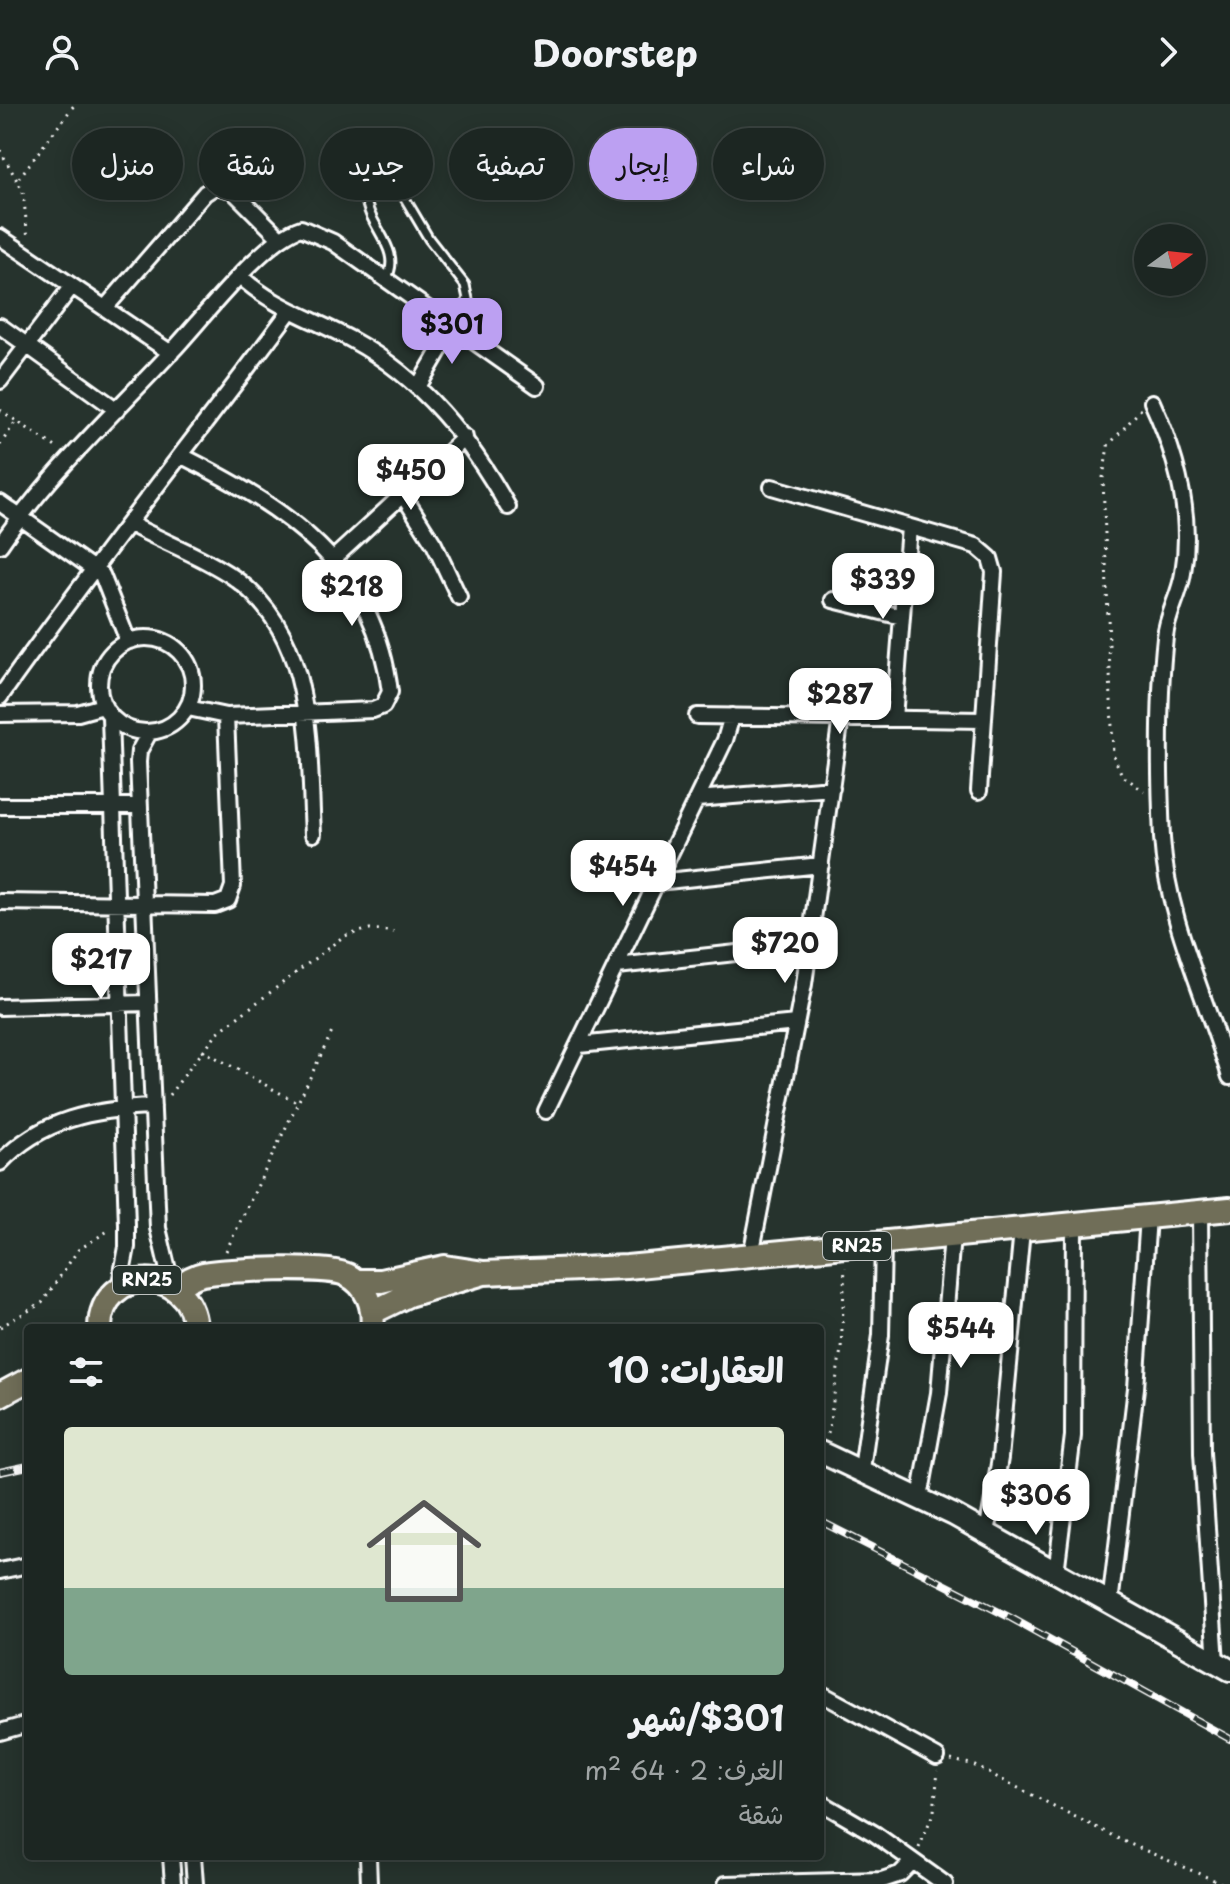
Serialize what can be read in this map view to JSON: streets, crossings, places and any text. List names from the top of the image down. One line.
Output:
{"streets":{"main road":["RN25"]},"north":"right","page":{"header":"Doorstep","chip":["شراء","إيجار","تصفية","جديد","شقة","منزل"],"price":["$301","$450","$339","$218","$287","$454","$720","$217","$544","$306"],"heading":"العقارات: 10","list":[{"name":"$301/شهر","note":"الغرف: 2 · 64 m² · شقة"}]}}
